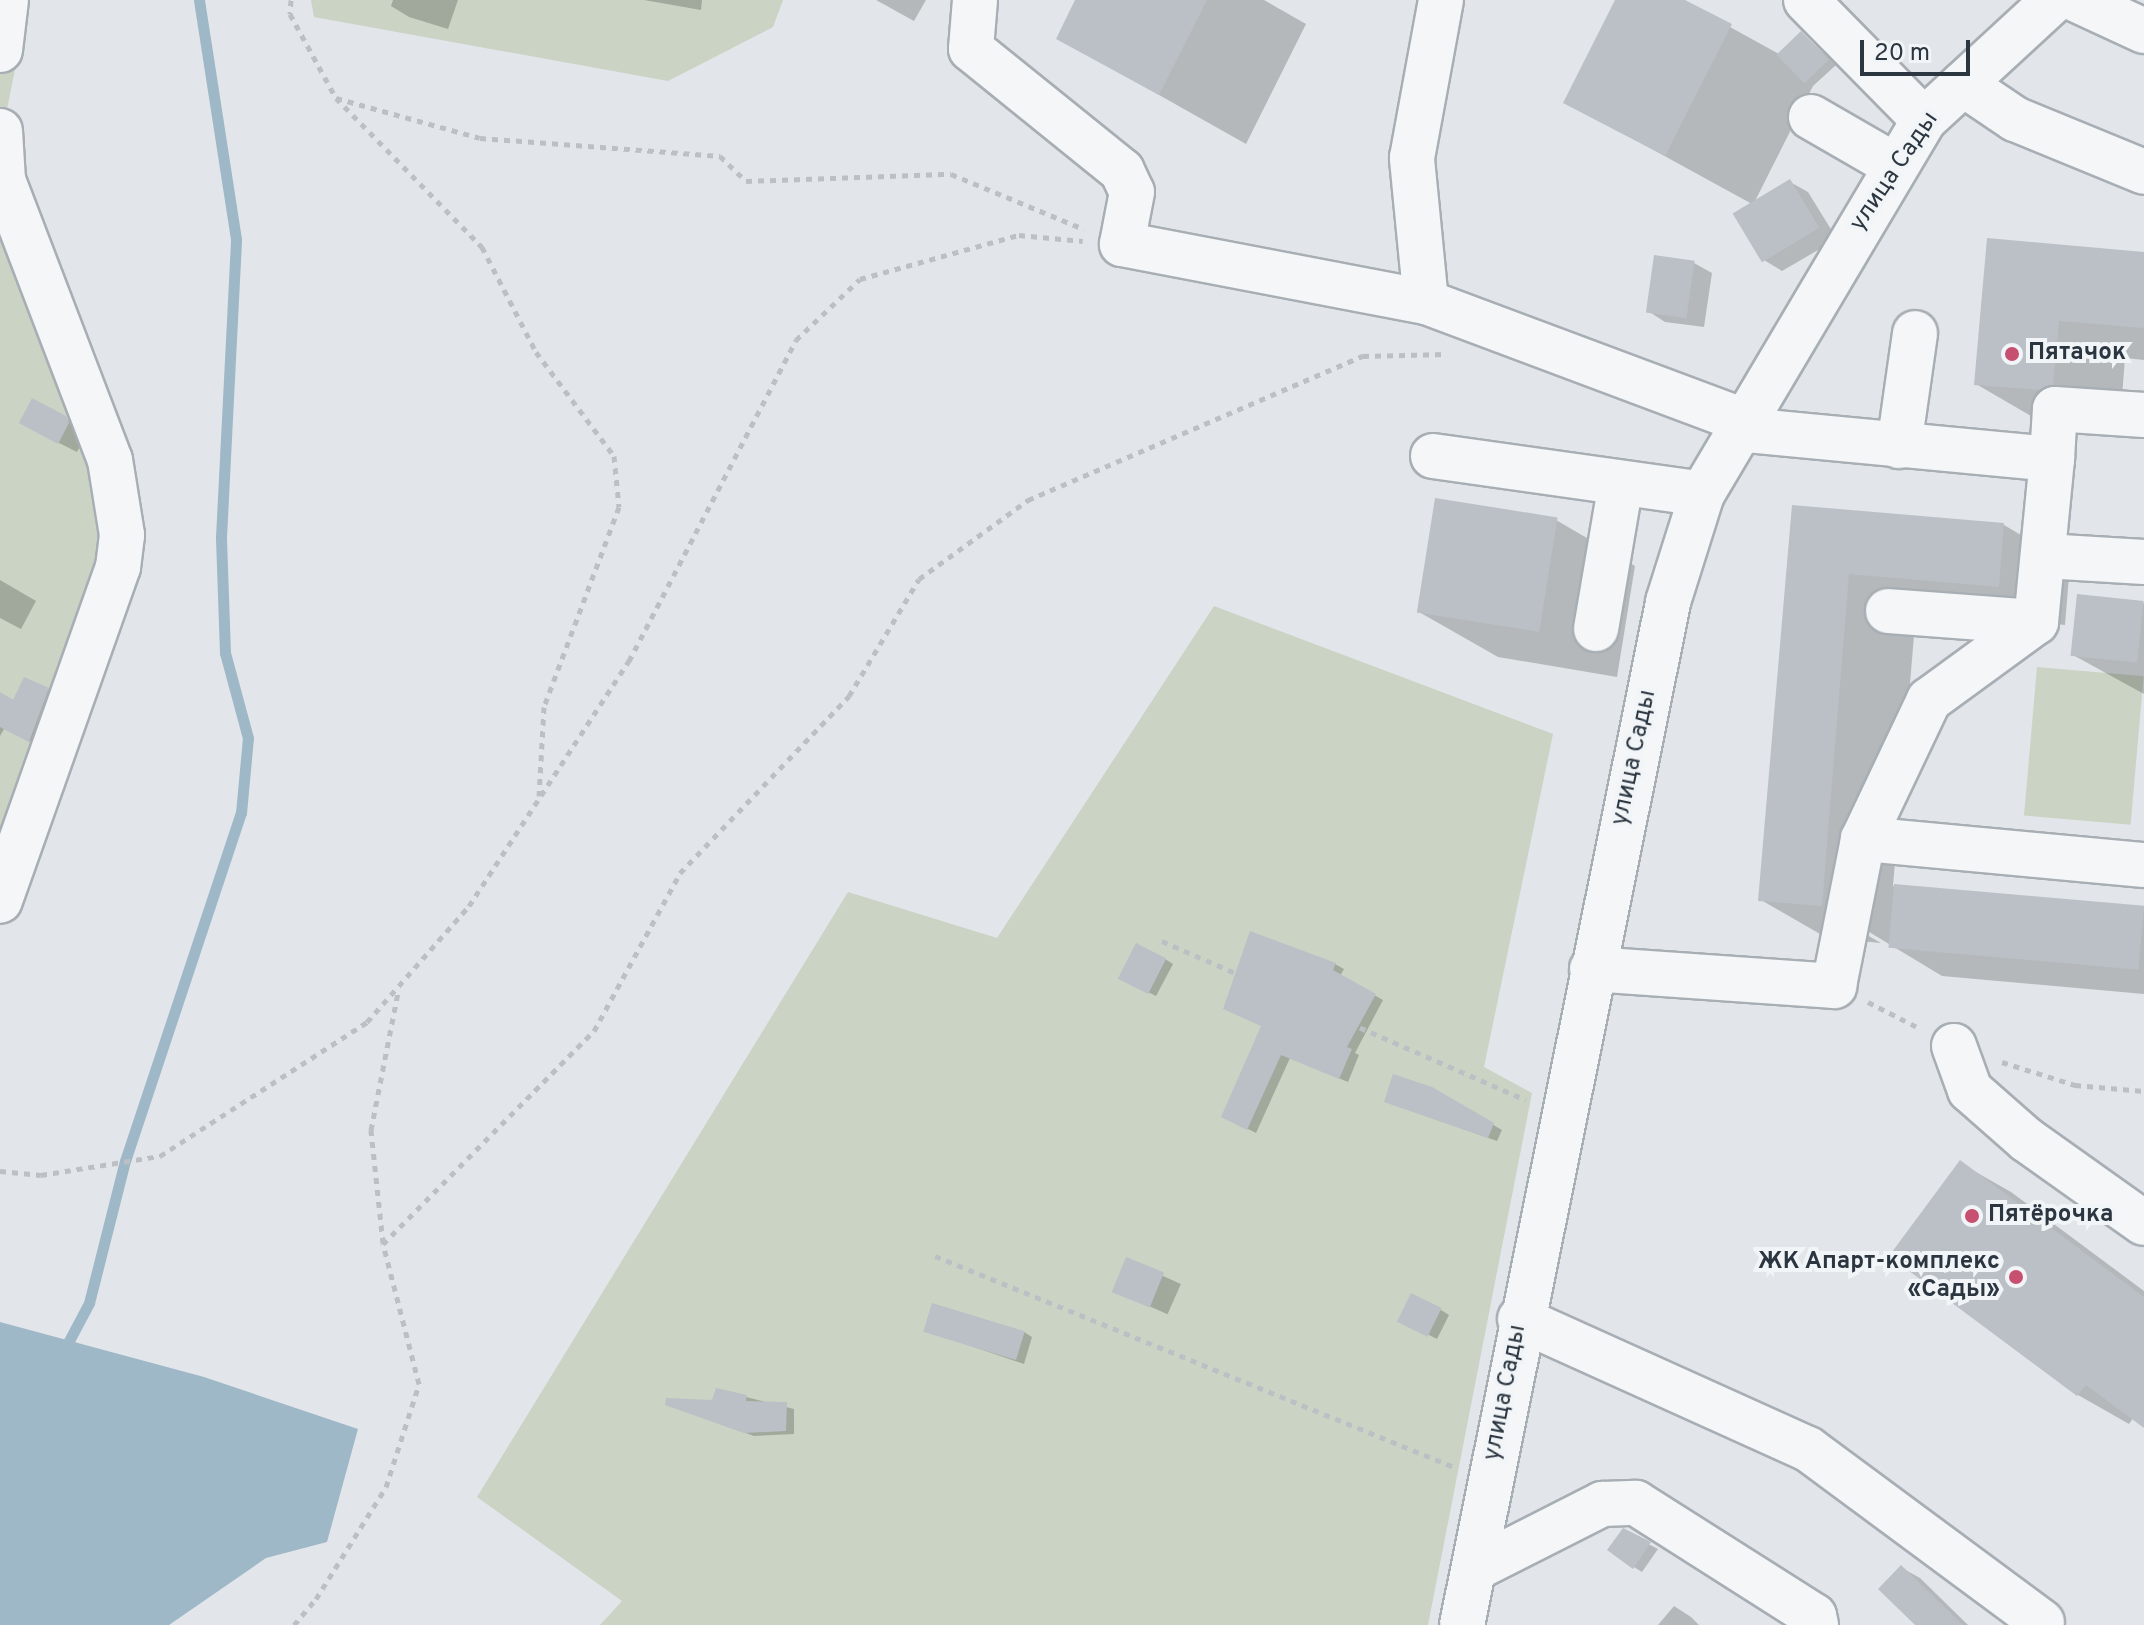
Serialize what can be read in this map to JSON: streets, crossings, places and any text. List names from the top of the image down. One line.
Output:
{"streets":{"street":["улица Сады"]},"places":["Пятачок","Пятёрочка","ЖК Апарт-комплекс «Сады»"],"scale_bar":"20 m"}
